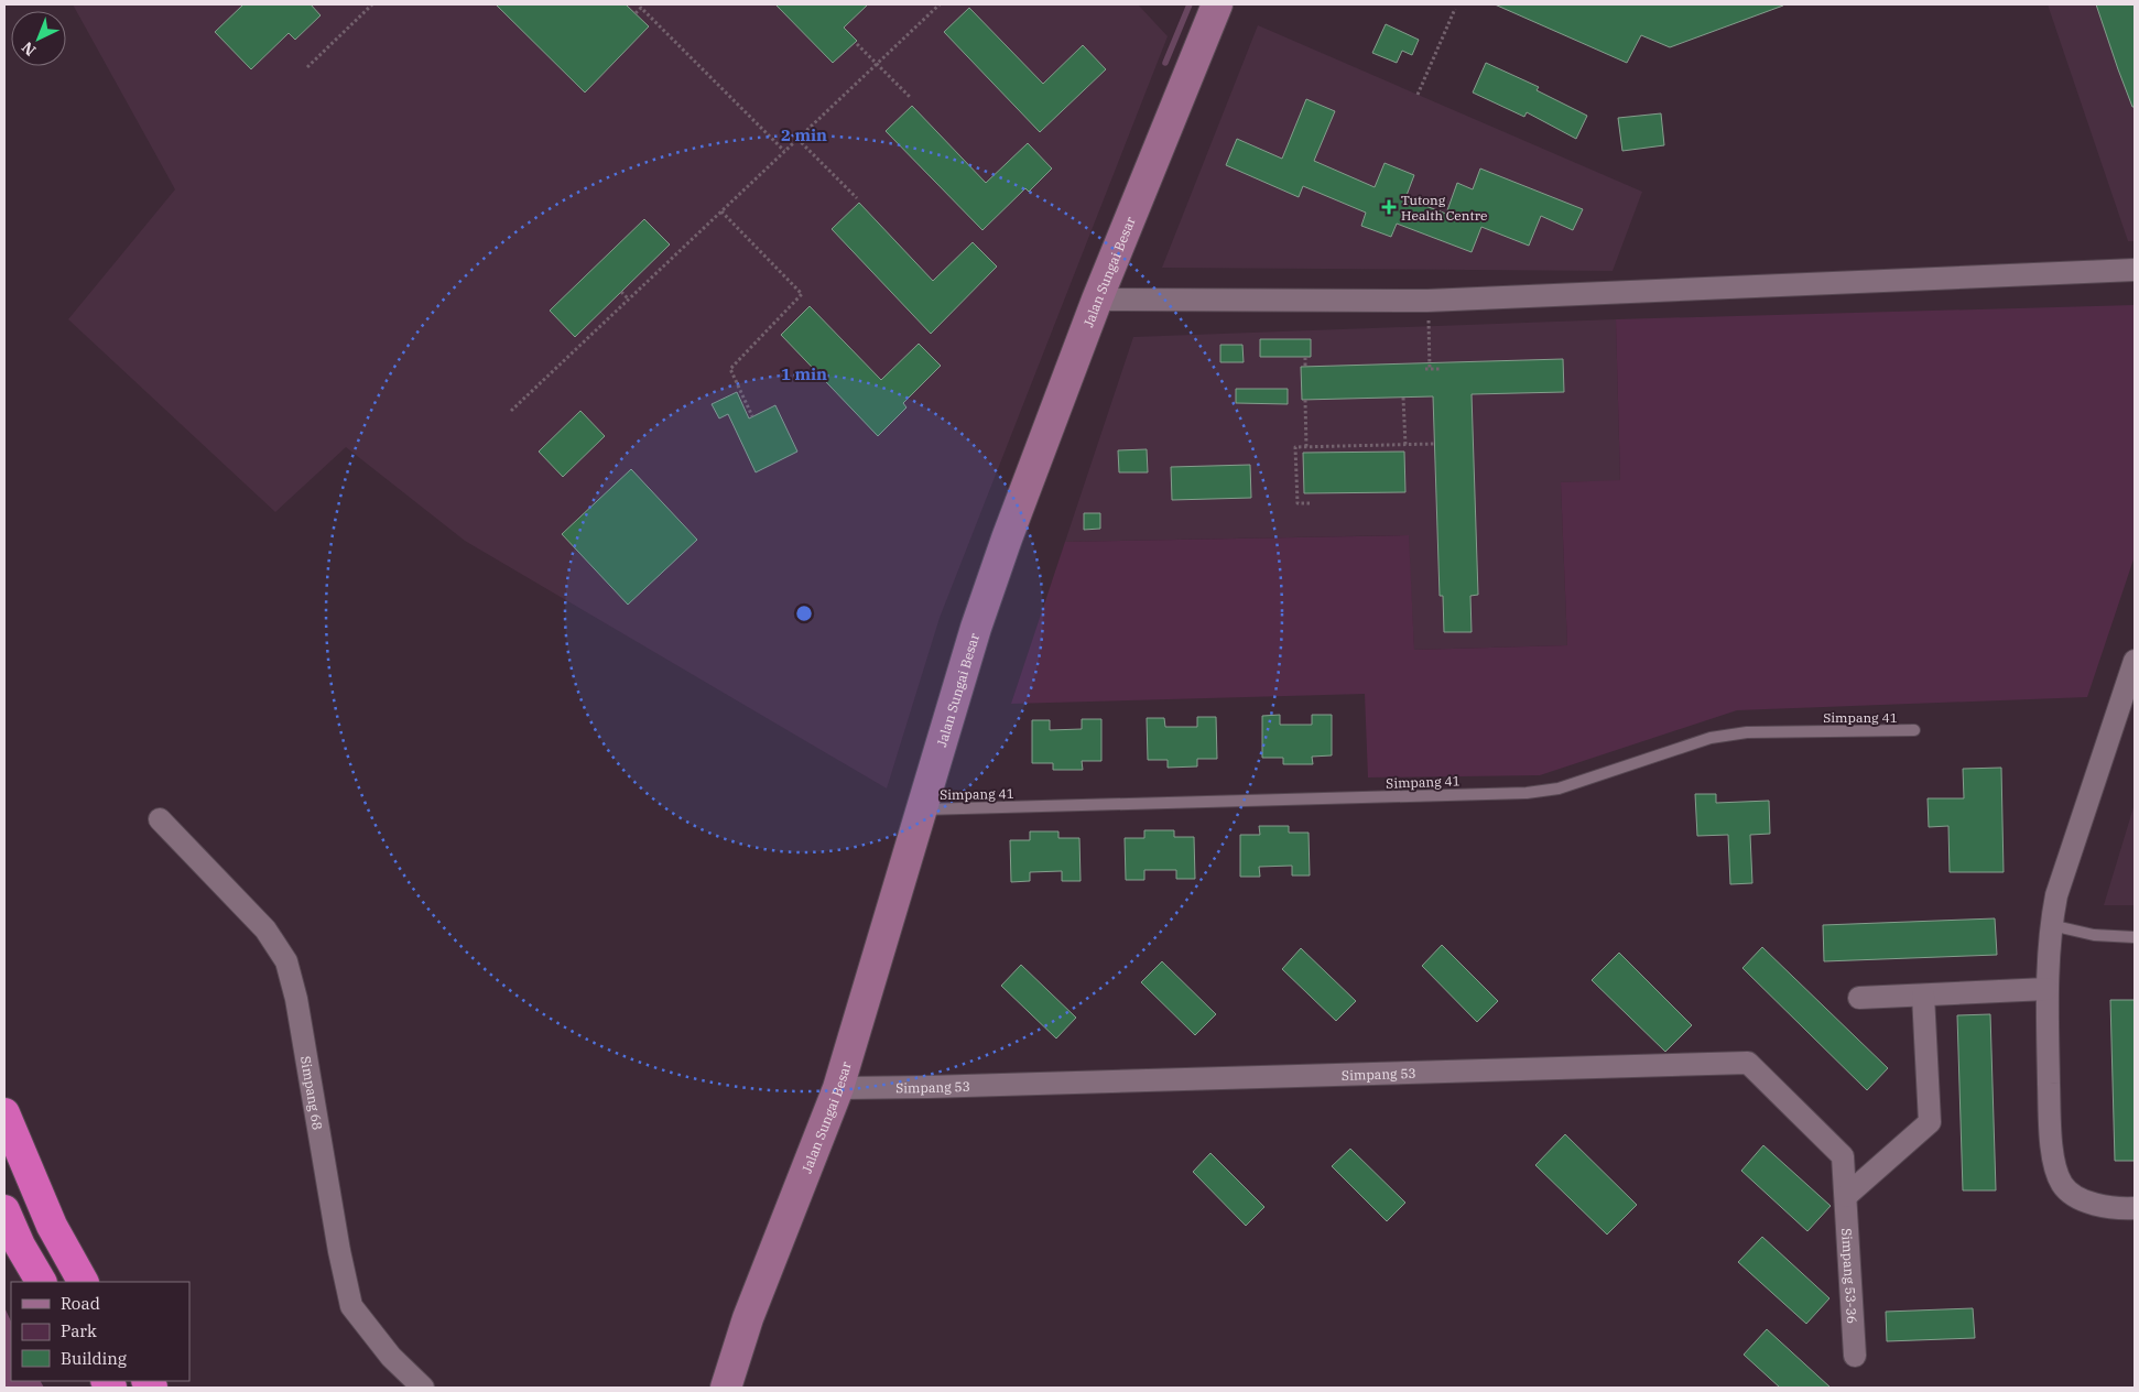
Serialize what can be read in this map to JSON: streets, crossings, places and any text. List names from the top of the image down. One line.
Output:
{"streets":{"street":["Jalan Sungai Besar","Simpang 53","Simpang 68","Simpang 53-36"],"lane":["Simpang 41"]},"crossings":[["Jalan Sungai Besar","Simpang 41"],["Jalan Sungai Besar","Simpang 53"],["Simpang 53","Simpang 53-36"]],"places":{"health":["Tutong Health Centre"]},"legend":["Road","Park","Building"],"north":"bottom left","rings":["2 min","1 min"]}
